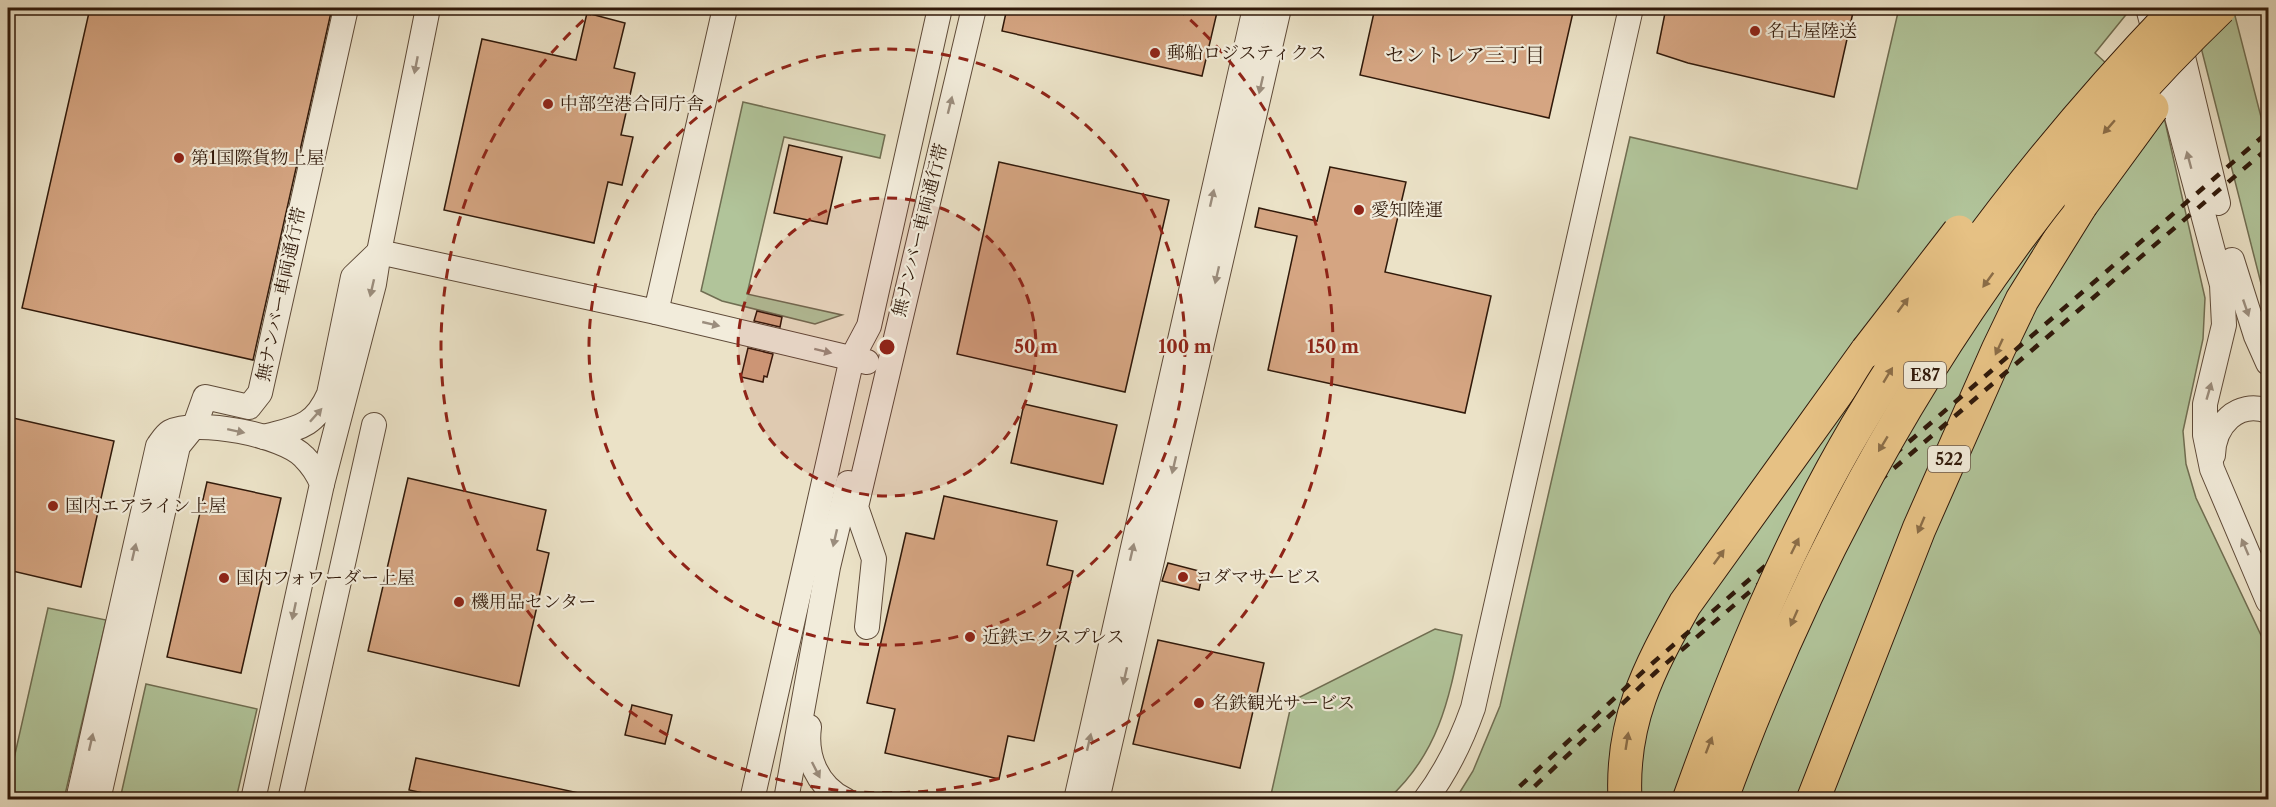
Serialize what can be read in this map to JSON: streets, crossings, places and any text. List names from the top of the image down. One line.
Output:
{"streets":{"highway":["E87","522"],"street":["無ナンバー車両通行帯"]},"districts":["セントレア三丁目"],"places":["名古屋陸送","郵船ロジスティクス","中部空港合同庁舎","第1国際貨物上屋","愛知陸運","国内エアライン上屋","コダマサービス","国内フォワーダー上屋","機用品センター","近鉄エクスプレス","名鉄観光サービス"],"rings":["50 m","100 m","150 m"]}
